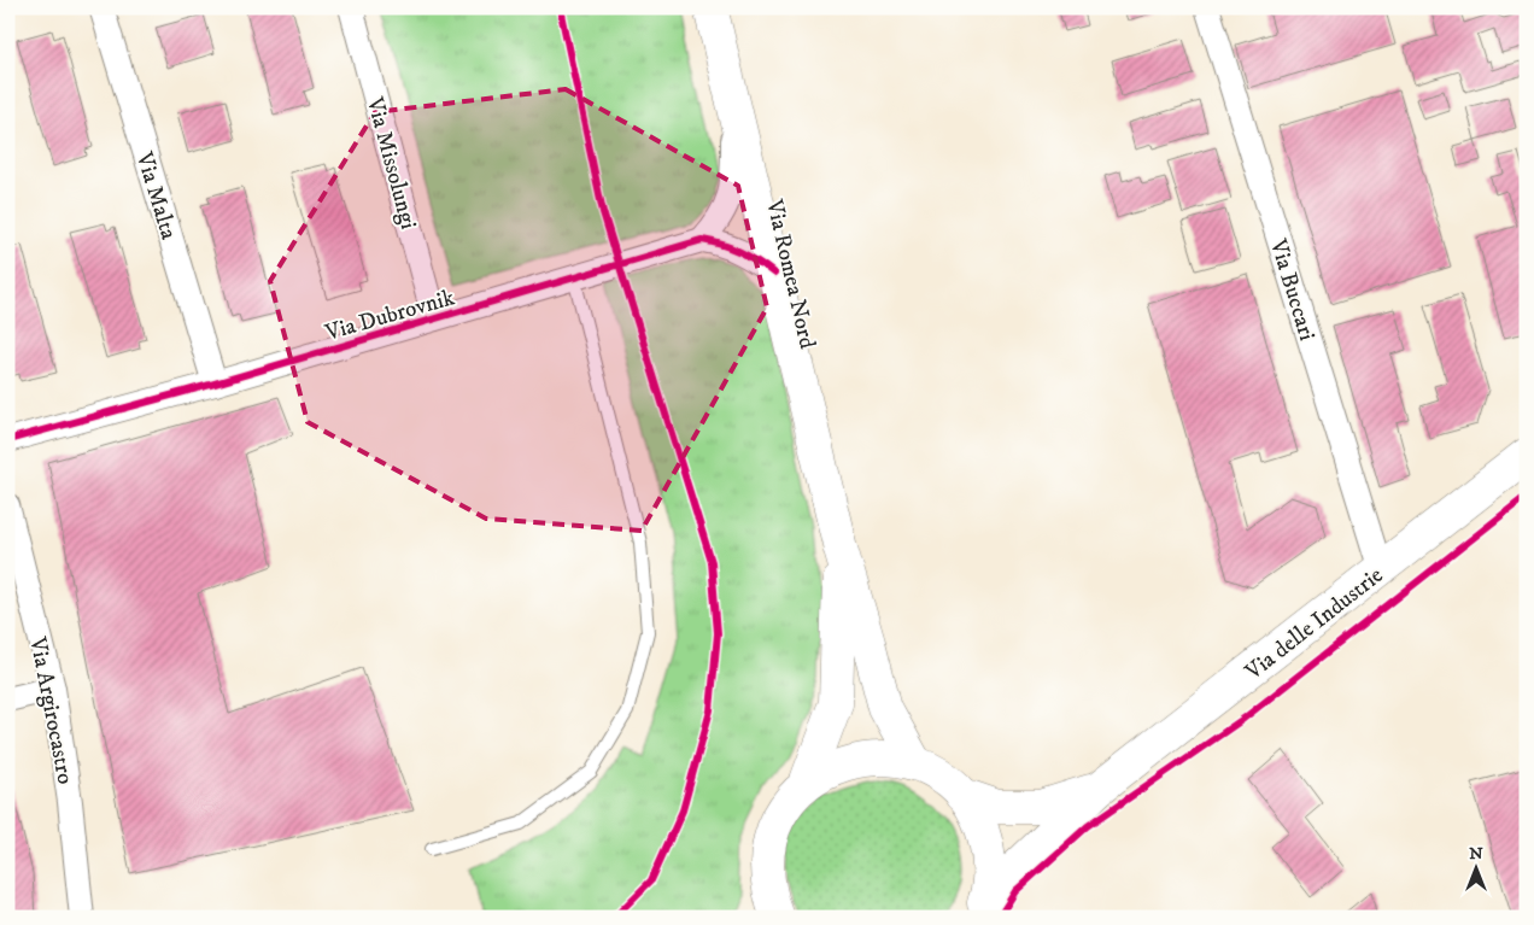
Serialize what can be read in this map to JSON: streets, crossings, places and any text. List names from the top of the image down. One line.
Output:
{"streets":{"street":["Via Missolungi","Via Malta","Via Romea Nord","Via Buccari","Via Dubrovnik","Via delle Industrie","Via Argirocastro"]},"crossings":[["Via Missolungi","Via Dubrovnik"],["Via Malta","Via Dubrovnik"],["Via Romea Nord","Via Dubrovnik"],["Via Buccari","Via delle Industrie"]],"north":"top"}
